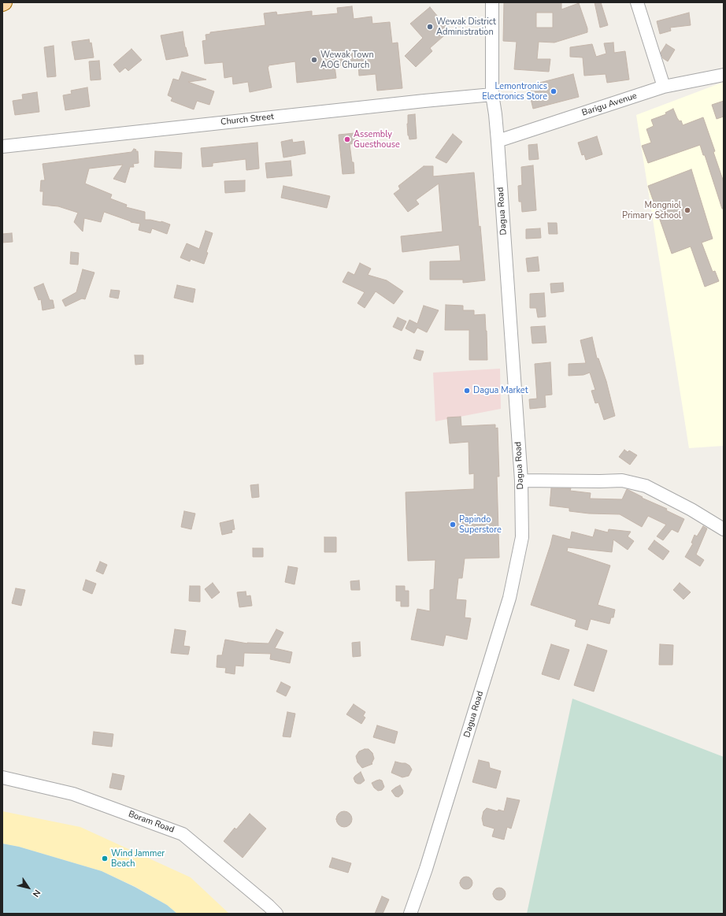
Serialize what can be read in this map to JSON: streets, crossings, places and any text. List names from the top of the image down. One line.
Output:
{"streets":{"street":["Barigu Avenue","Church Street","Dagua Road","Boram Road"]},"crossings":[["Barigu Avenue","Dagua Road"],["Church Street","Dagua Road"]],"places":["Wewak District Administration","Wewak Town AOG Church","Lemontronics Electronics Store","Assembly Guesthouse","Mongniol Primary School","Dagua Market","Papindo Superstore","Wind Jammer Beach"],"north":"bottom right"}
